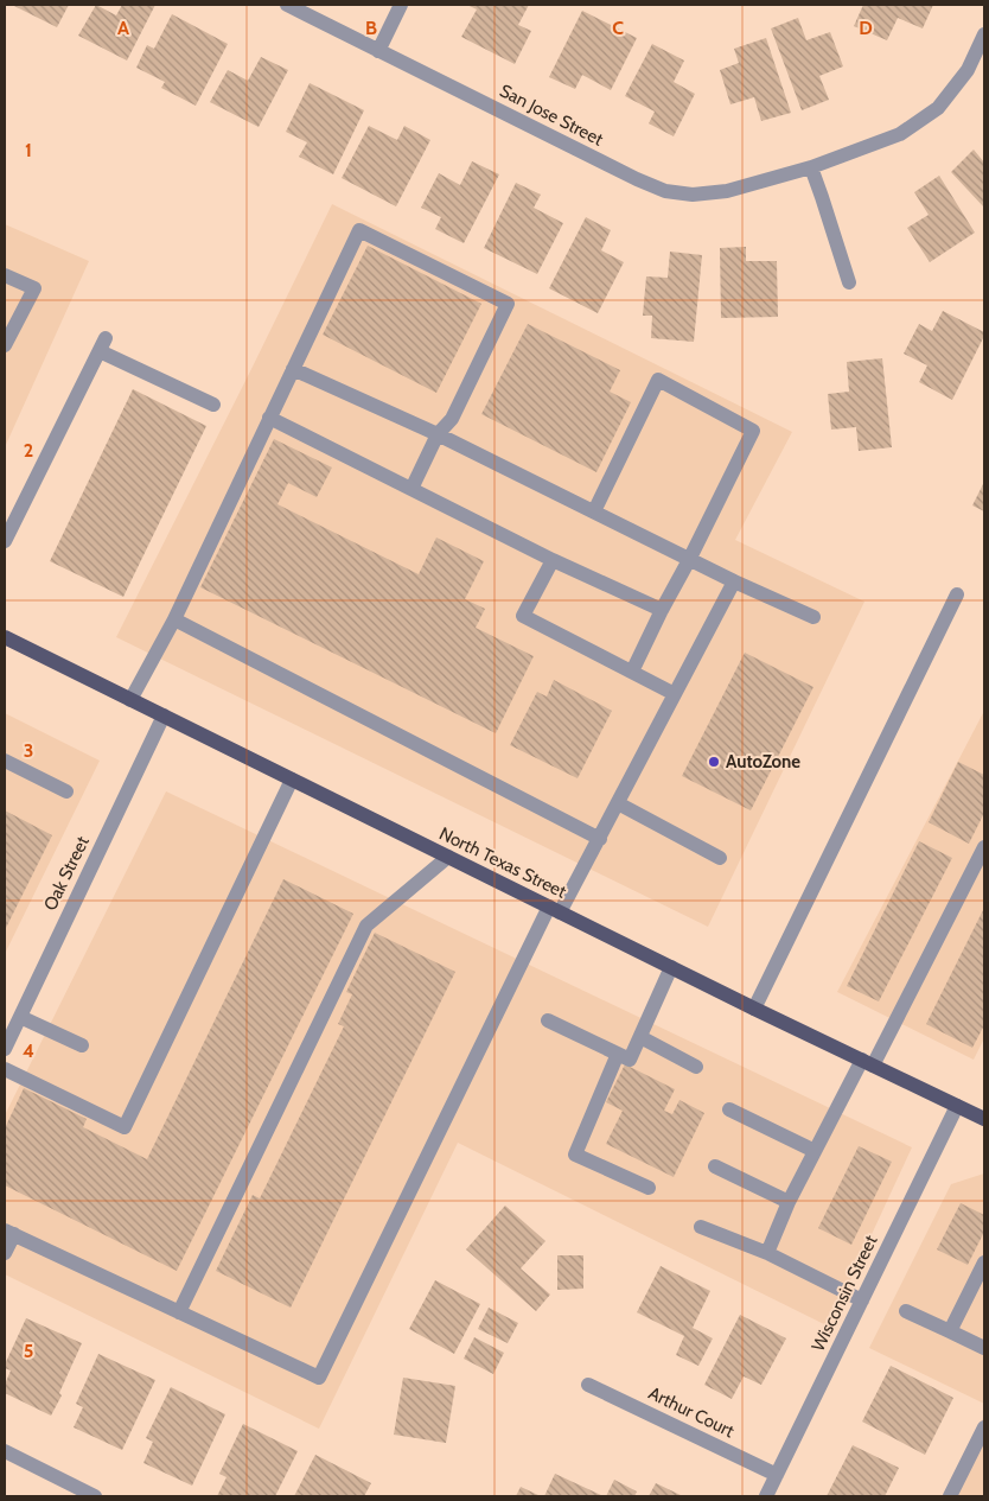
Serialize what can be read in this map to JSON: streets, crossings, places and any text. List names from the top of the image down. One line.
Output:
{"streets":{"main road":["North Texas Street"],"street":["San Jose Street","Oak Street","Wisconsin Street","Arthur Court"]},"crossings":[["North Texas Street","Oak Street"],["North Texas Street","Wisconsin Street"],["Wisconsin Street","Arthur Court"]],"places":["AutoZone"],"grid":{"columns":["A","B","C","D"],"rows":["1","2","3","4","5"]}}
